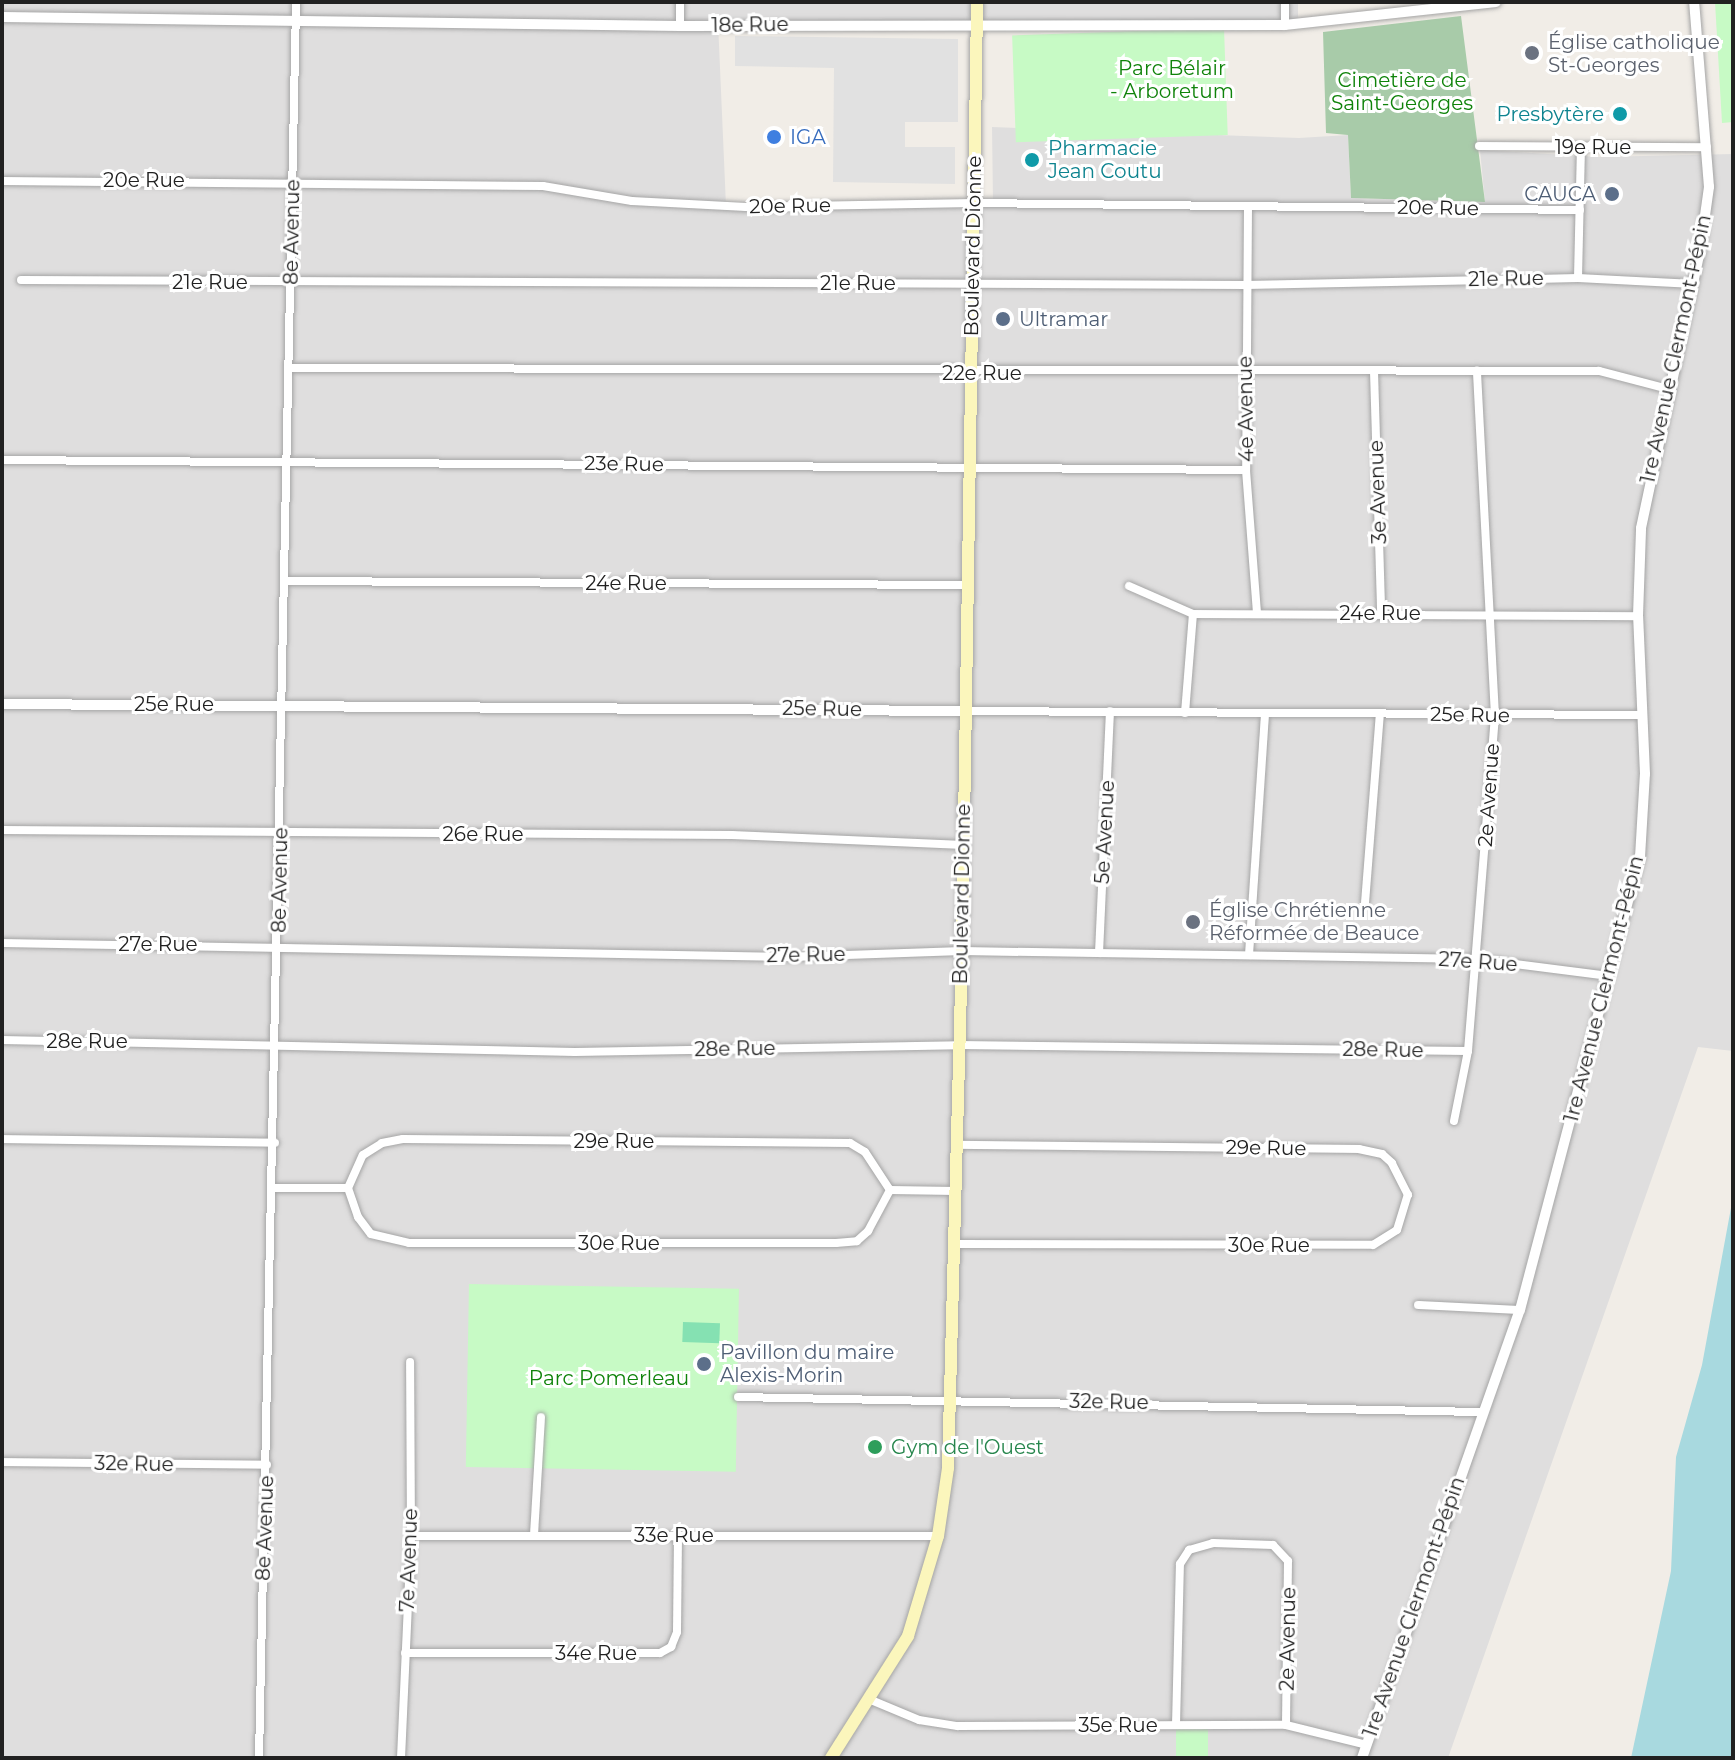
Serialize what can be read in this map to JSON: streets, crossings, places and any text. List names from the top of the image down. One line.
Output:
{"streets":{"main road":["Boulevard Dionne"],"street":["18e Rue","19e Rue","20e Rue","8e Avenue","21e Rue","1re Avenue Clermont-Pépin","22e Rue","4e Avenue","23e Rue","3e Avenue","24e Rue","25e Rue","2e Avenue","5e Avenue","26e Rue","27e Rue","28e Rue","29e Rue","30e Rue","32e Rue","33e Rue","7e Avenue","34e Rue","35e Rue"]},"crossings":[["18e Rue","8e Avenue"],["18e Rue","Boulevard Dionne"],["19e Rue","1re Avenue Clermont-Pépin"],["20e Rue","8e Avenue"],["20e Rue","Boulevard Dionne"],["20e Rue","4e Avenue"],["8e Avenue","21e Rue"],["8e Avenue","22e Rue"],["8e Avenue","23e Rue"],["8e Avenue","24e Rue"],["8e Avenue","25e Rue"],["8e Avenue","26e Rue"],["8e Avenue","27e Rue"],["8e Avenue","28e Rue"],["8e Avenue","32e Rue"],["Boulevard Dionne","21e Rue"],["Boulevard Dionne","22e Rue"],["Boulevard Dionne","23e Rue"],["Boulevard Dionne","24e Rue"],["Boulevard Dionne","25e Rue"],["Boulevard Dionne","26e Rue"],["Boulevard Dionne","27e Rue"],["Boulevard Dionne","28e Rue"],["Boulevard Dionne","29e Rue"],["Boulevard Dionne","30e Rue"],["Boulevard Dionne","32e Rue"],["Boulevard Dionne","33e Rue"],["Boulevard Dionne","35e Rue"],["21e Rue","1re Avenue Clermont-Pépin"],["21e Rue","4e Avenue"],["1re Avenue Clermont-Pépin","22e Rue"],["1re Avenue Clermont-Pépin","24e Rue"],["1re Avenue Clermont-Pépin","25e Rue"],["1re Avenue Clermont-Pépin","27e Rue"],["1re Avenue Clermont-Pépin","32e Rue"],["1re Avenue Clermont-Pépin","35e Rue"],["22e Rue","4e Avenue"],["22e Rue","3e Avenue"],["22e Rue","2e Avenue"],["4e Avenue","23e Rue"],["4e Avenue","24e Rue"],["3e Avenue","24e Rue"],["24e Rue","2e Avenue"],["25e Rue","2e Avenue"],["25e Rue","5e Avenue"],["2e Avenue","27e Rue"],["2e Avenue","28e Rue"],["2e Avenue","35e Rue"],["5e Avenue","27e Rue"],["29e Rue","30e Rue"],["33e Rue","7e Avenue"],["33e Rue","34e Rue"],["7e Avenue","34e Rue"]],"parks":["Parc Bélair - Arboretum","Cimetière de Saint-Georges","Parc Pomerleau"],"places":["Église catholique St-Georges","Presbytère","IGA","Pharmacie Jean Coutu","CAUCA","Ultramar","Église Chrétienne Réformée de Beauce","Pavillon du maire Alexis-Morin","Gym de l'Ouest"]}
